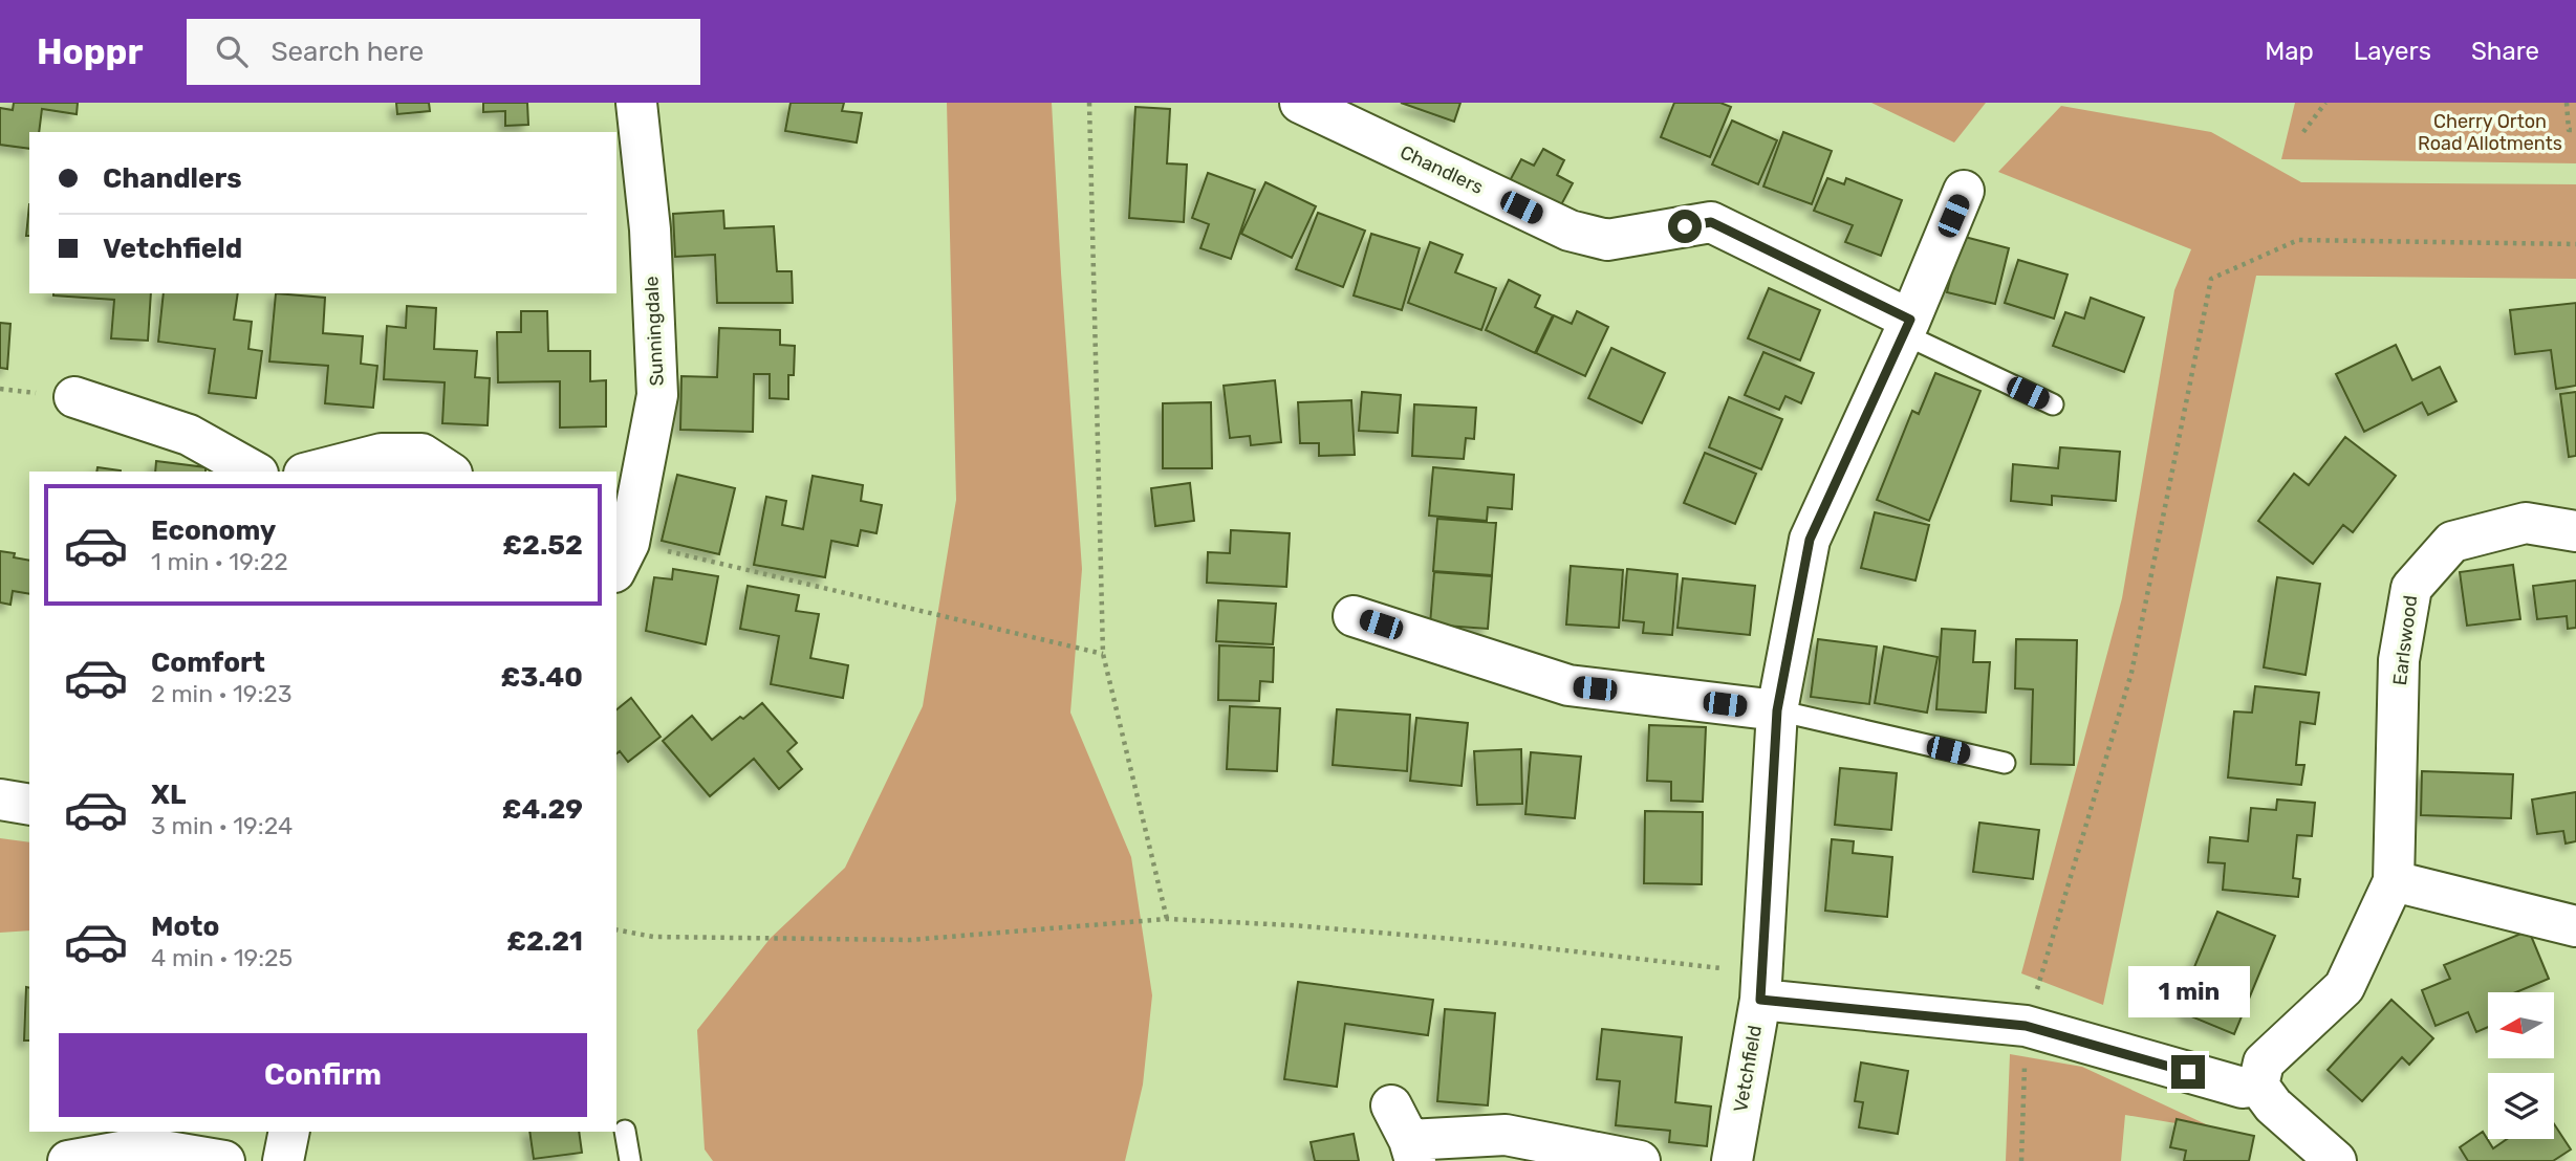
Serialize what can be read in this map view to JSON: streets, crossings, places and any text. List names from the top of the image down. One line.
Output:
{"streets":{"street":["Chandlers","Sunningdale","Earlswood","Vetchfield"]},"crossings":[["Earlswood","Vetchfield"]],"parks":["Cherry Orton Road Allotments"],"north":"left","page":{"header":"Hoppr","search":"Search here","nav":["Map","Layers","Share"],"banner":["Chandlers","Vetchfield"],"list":[{"name":"Economy","note":"1 min · 19:22","value":"£2.52"},{"name":"Comfort","note":"2 min · 19:23","value":"£3.40"},{"name":"XL","note":"3 min · 19:24","value":"£4.29"},{"name":"Moto","note":"4 min · 19:25","value":"£2.21"}],"bubble":"1 min","buttons":"Confirm"}}
